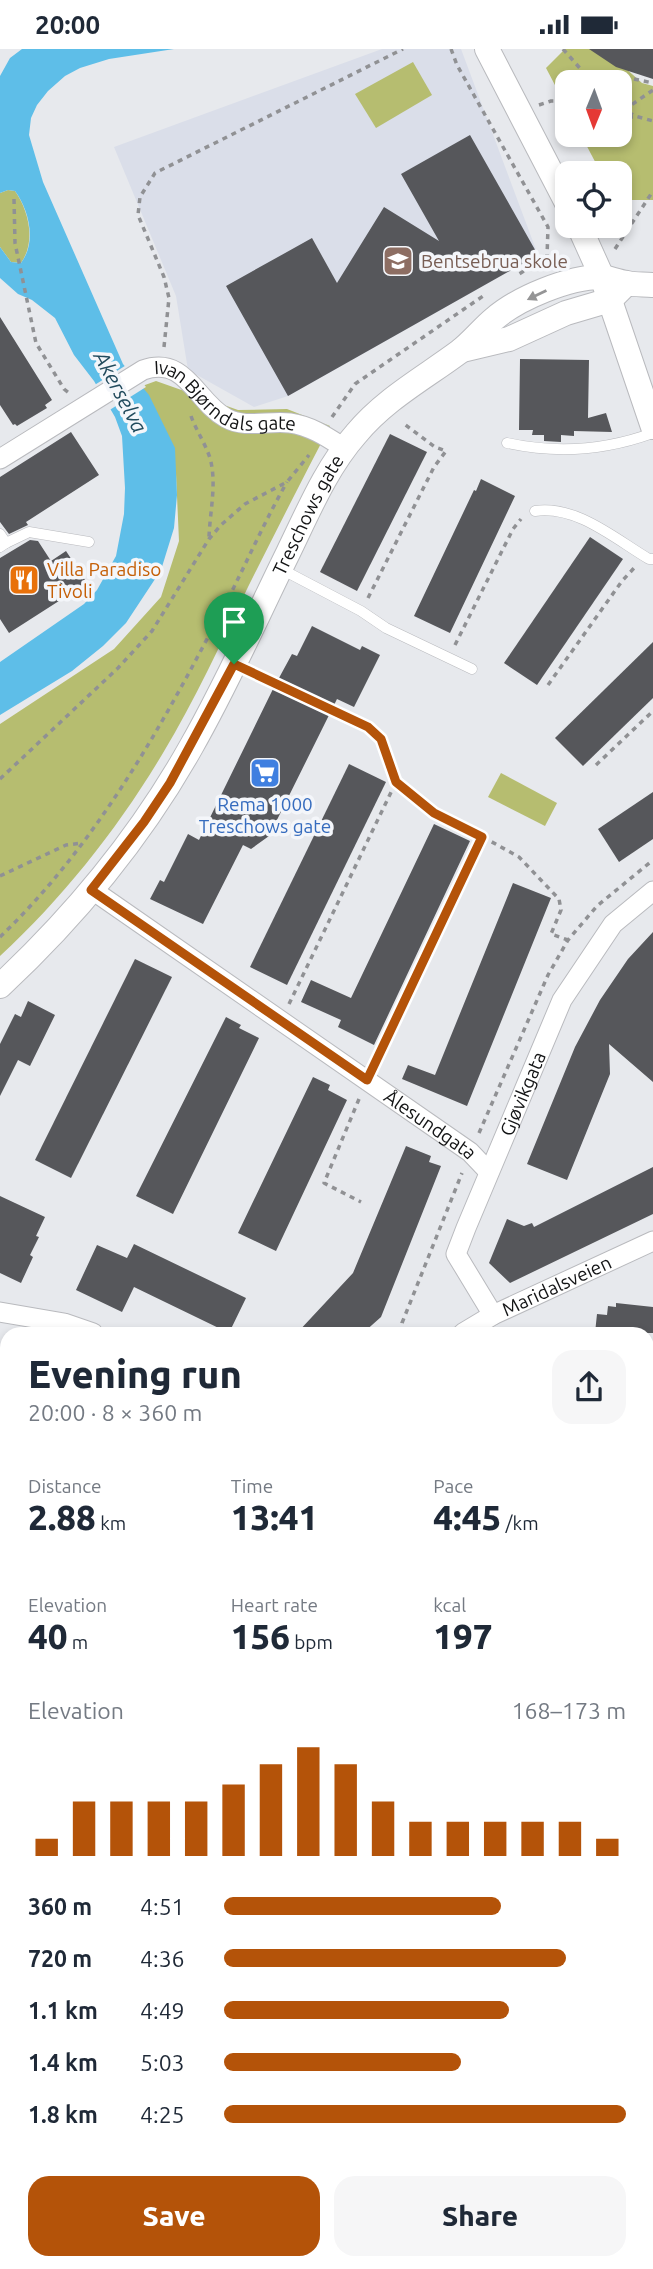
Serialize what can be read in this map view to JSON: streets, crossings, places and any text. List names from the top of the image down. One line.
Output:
{"streets":{"street":["Ivan Bjørndals gate","Treschows gate","Gjøvikgata","Ålesundgata","Maridalsveien"]},"crossings":[["Ivan Bjørndals gate","Treschows gate"],["Treschows gate","Ålesundgata"],["Gjøvikgata","Ålesundgata"],["Gjøvikgata","Maridalsveien"]],"water":["Akerselva"],"places":{"school or university":["Bentsebrua skole"],"restaurant":["Villa Paradiso Tivoli"],"supermarket":["Rema 1000 Treschows gate"]},"north":"bottom","page":{"status":"20:00","heading":["Evening run","20:00 · 8 × 360 m"],"stats":[["Distance","2.88 km"],["Time","13:41"],["Pace","4:45 /km"],["Elevation","40 m"],["Heart rate","156 bpm"],["kcal","197"]],"chart":["Elevation","168–173 m"],"list":[{"name":"360 m","note":"4:51"},{"name":"720 m","note":"4:36"},{"name":"1.1 km","note":"4:49"},{"name":"1.4 km","note":"5:03"},{"name":"1.8 km","note":"4:25"}],"buttons":["Save","Share"]}}
